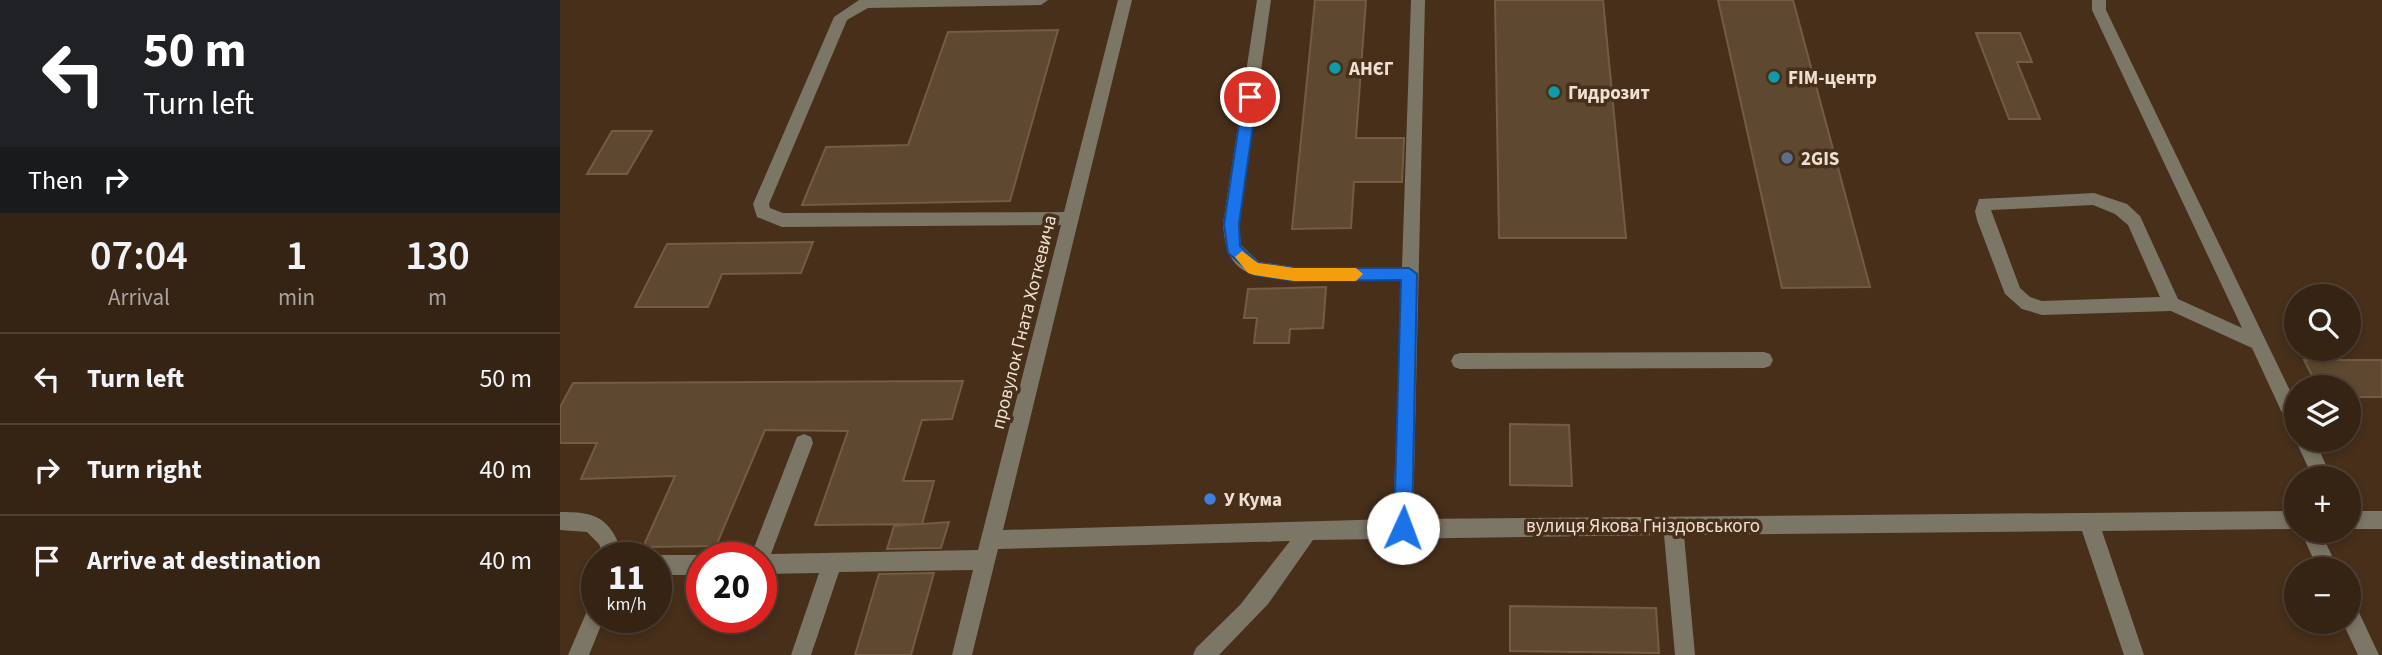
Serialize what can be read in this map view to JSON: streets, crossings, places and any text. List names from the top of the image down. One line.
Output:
{"streets":{"street":["провулок Гната Хоткевича","вулиця Якова Гніздовського"]},"crossings":[["провулок Гната Хоткевича","вулиця Якова Гніздовського"]],"places":["АНЄГ","FIM-центр","Гидрозит","2GIS","У Кума"],"page":{"turn":["50 m","Turn left"],"then":"Then","eta":["07:04","Arrival","1","min","130","m"],"map_buttons":["+","−"],"list":[{"name":"Turn left","value":"50 m"},{"name":"Turn right","value":"40 m"},{"name":"Arrive at destination","value":"40 m"}],"speed":"11 km/h","limit":"20"}}
